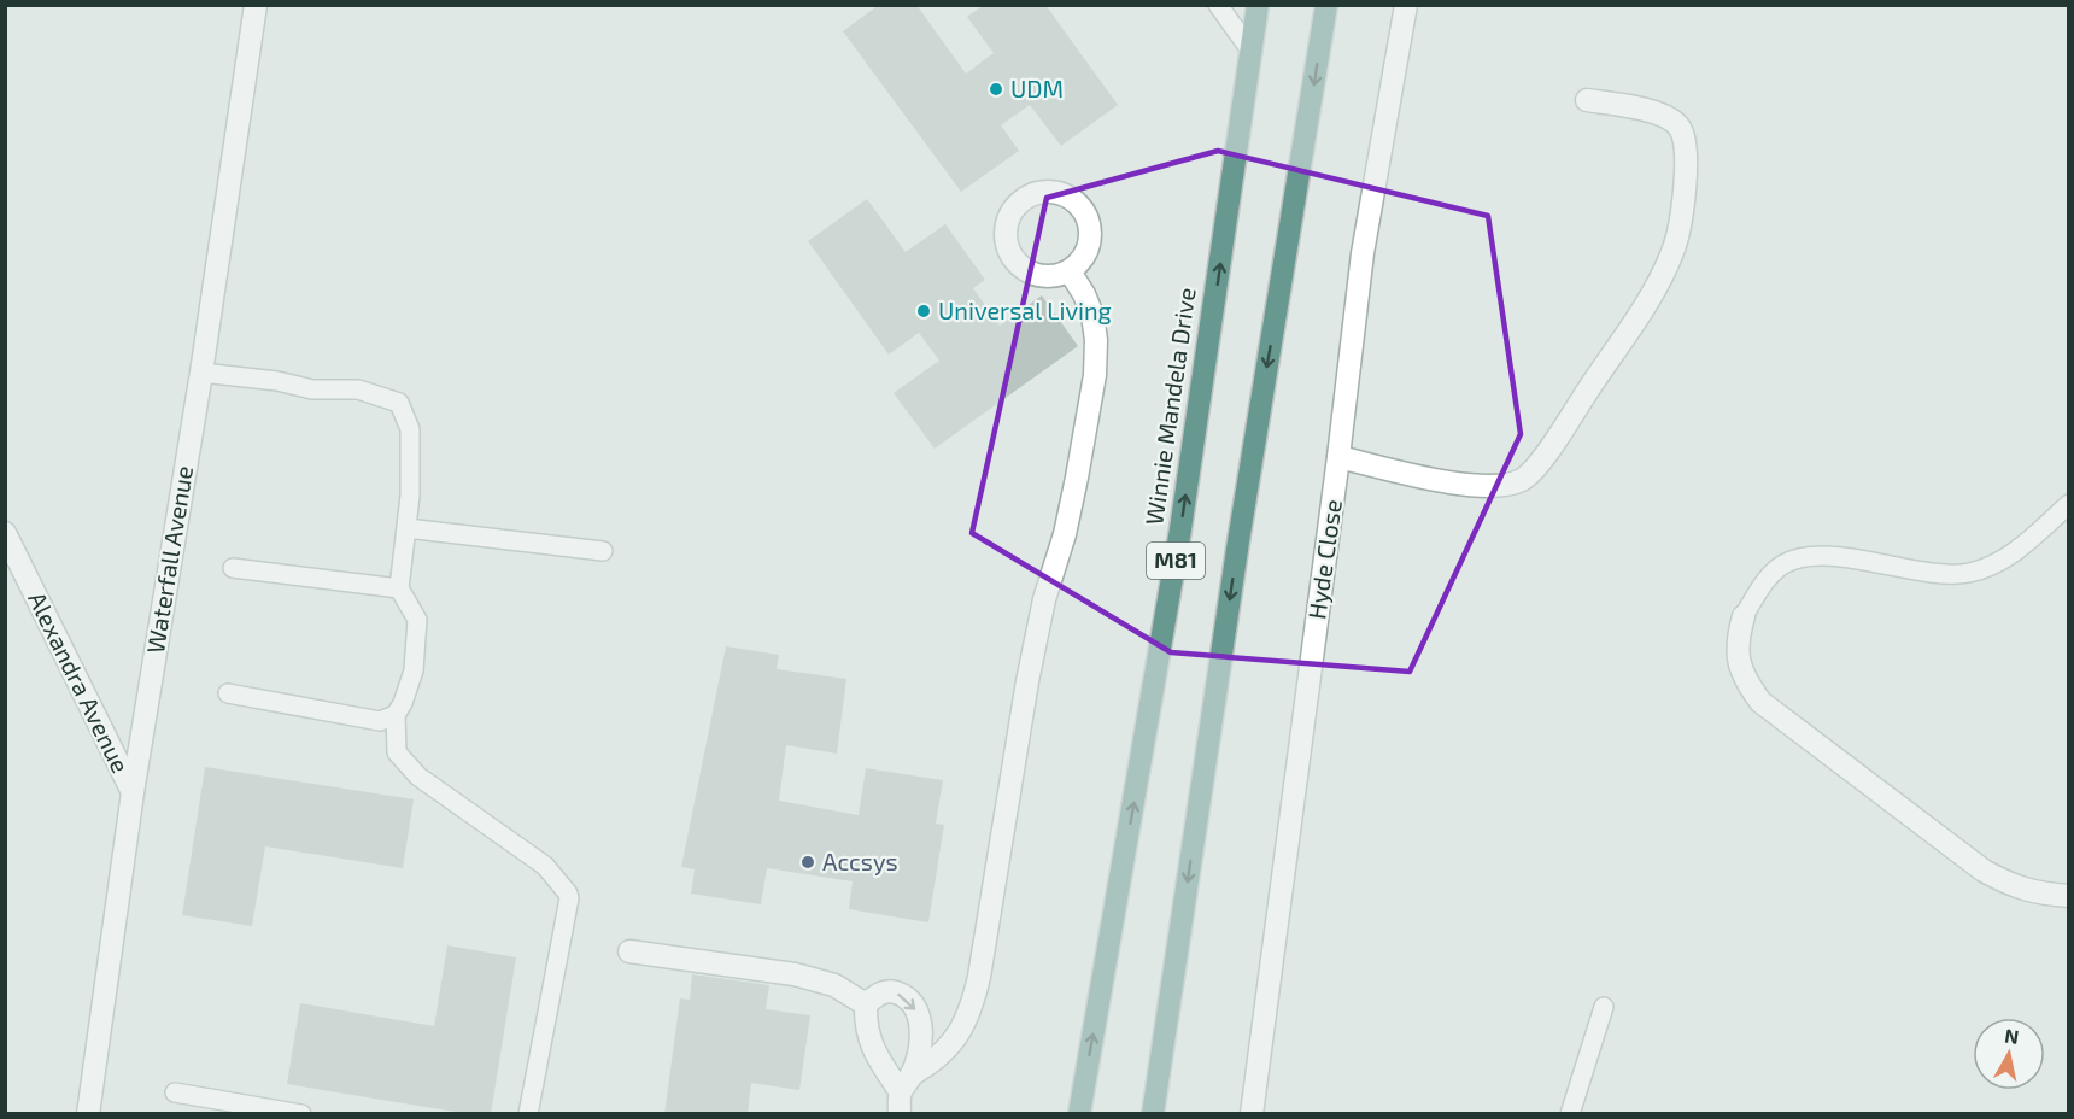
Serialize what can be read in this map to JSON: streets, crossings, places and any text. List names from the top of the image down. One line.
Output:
{"streets":{"main road":["Winnie Mandela Drive","M81"],"street":["Waterfall Avenue","Hyde Close","Alexandra Avenue"]},"crossings":[["Waterfall Avenue","Alexandra Avenue"]],"places":["UDM","Universal Living","Accsys"],"north":"top"}
